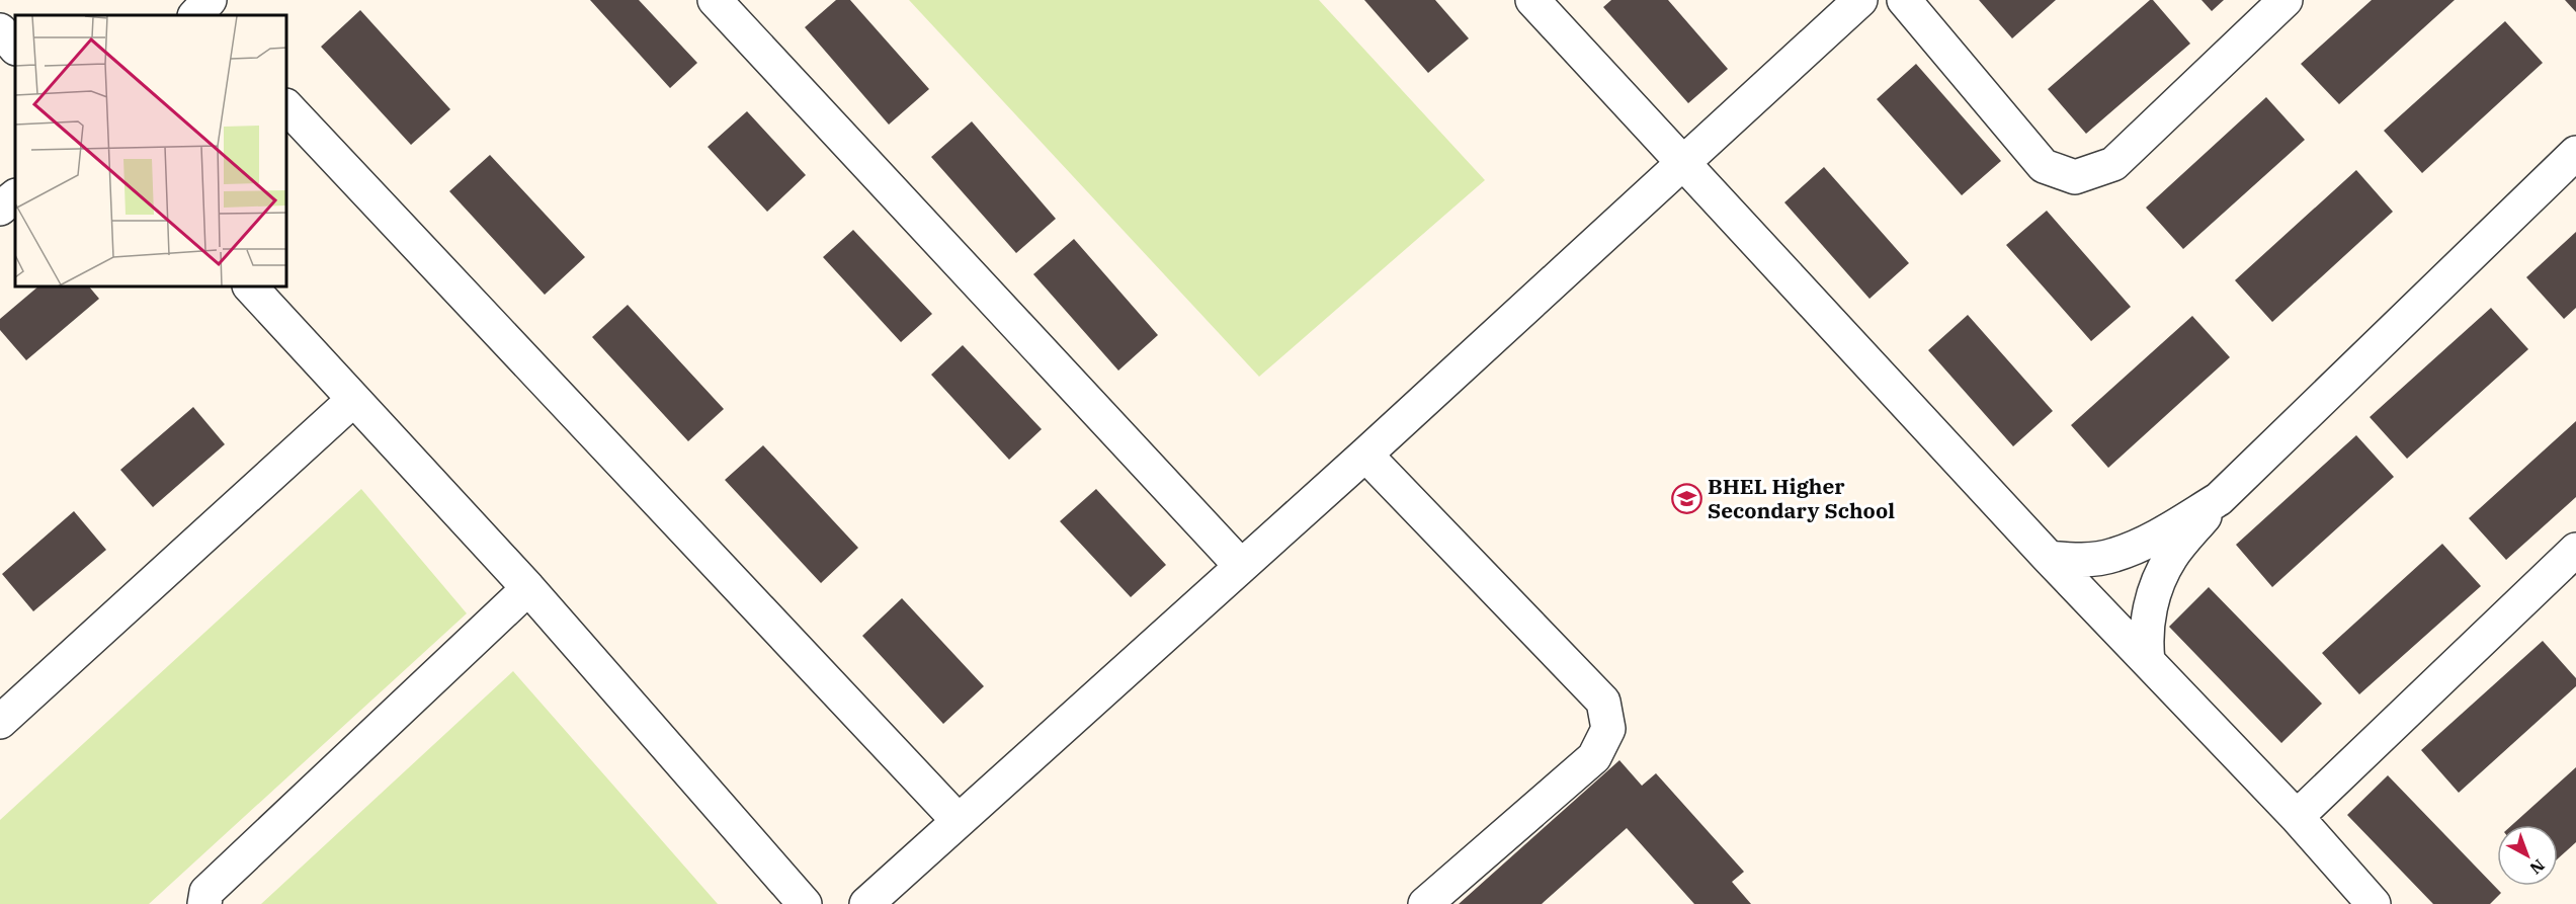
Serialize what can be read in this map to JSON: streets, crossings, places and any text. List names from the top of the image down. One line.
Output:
{"places":{"school or university":["BHEL Higher Secondary School"]},"north":"bottom right"}
